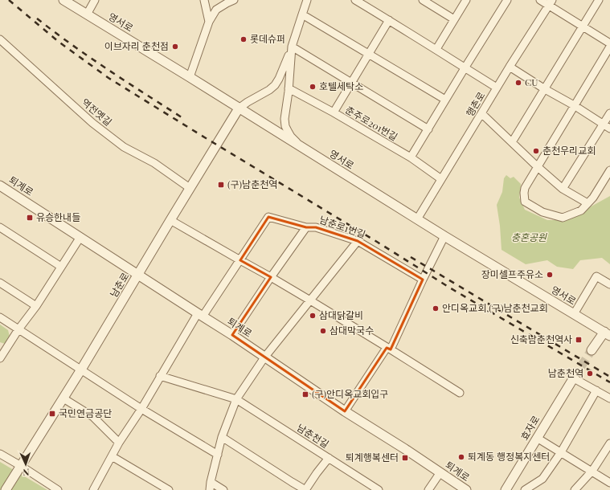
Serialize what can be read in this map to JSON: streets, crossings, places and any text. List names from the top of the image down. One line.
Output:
{"streets":{"street":["영서로","행촌로","역전옛길","춘주로201번길","퇴계로","남춘로1번길","남춘로","효자로","남춘천길"]},"crossings":[["영서로","행촌로"],["영서로","남춘로"],["행촌로","춘주로201번길"],["역전옛길","남춘로"],["퇴계로","남춘로"]],"parks":["충혼공원"],"places":{"other":["롯데슈퍼","이브자리 춘천점","CU","호텔세탁소","춘천우리교회","장미셀프주유소","안디옥교회,(구)남춘천교회","삼대닭갈비","삼대막국수","남춘천역","퇴계동 행정복지센터"],"transit":["(구)남춘천역","유승한내들","신축남춘천역사","(구)안디옥교회입구","국민연금공단","퇴계행복센터"]},"north":"bottom"}
